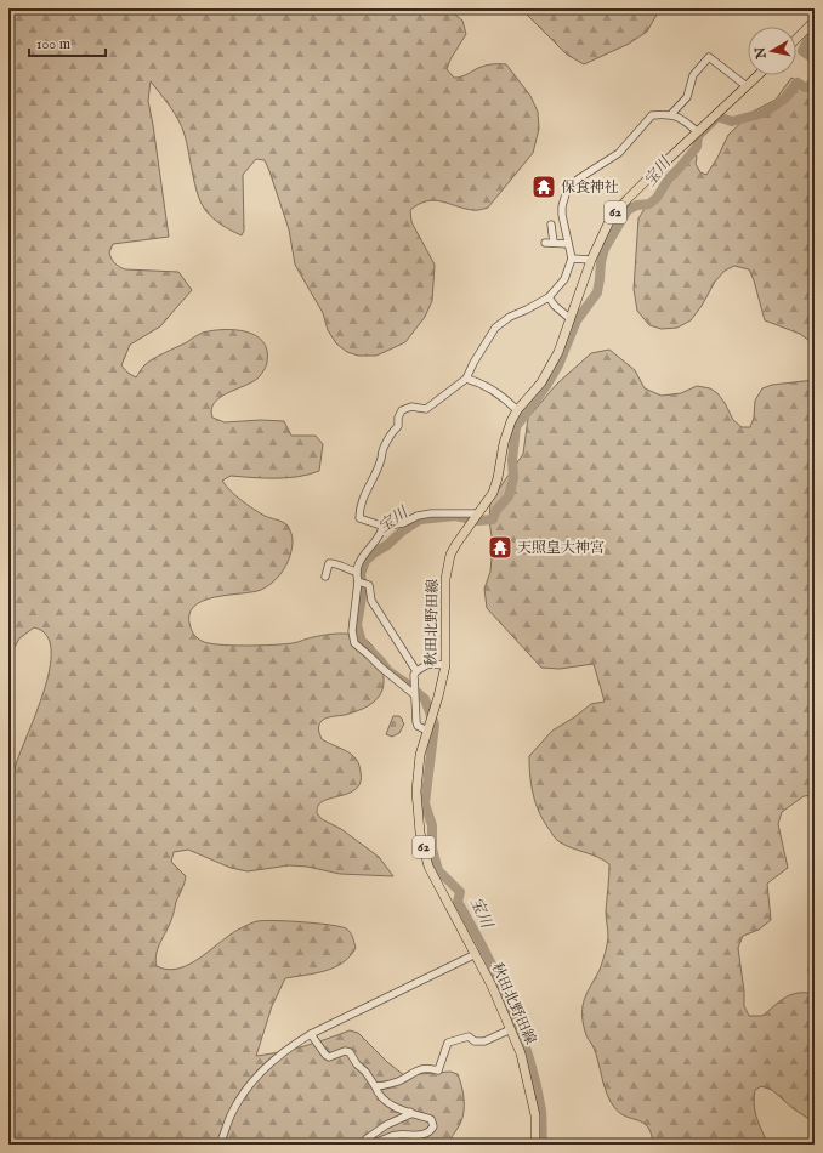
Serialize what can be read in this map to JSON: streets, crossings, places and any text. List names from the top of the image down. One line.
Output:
{"streets":{"main road":["62","秋田北野田線"]},"water":["宝川"],"places":{"temple":["保食神社","天照皇大神宮"]},"scale_bar":"100 m","north":"left"}
